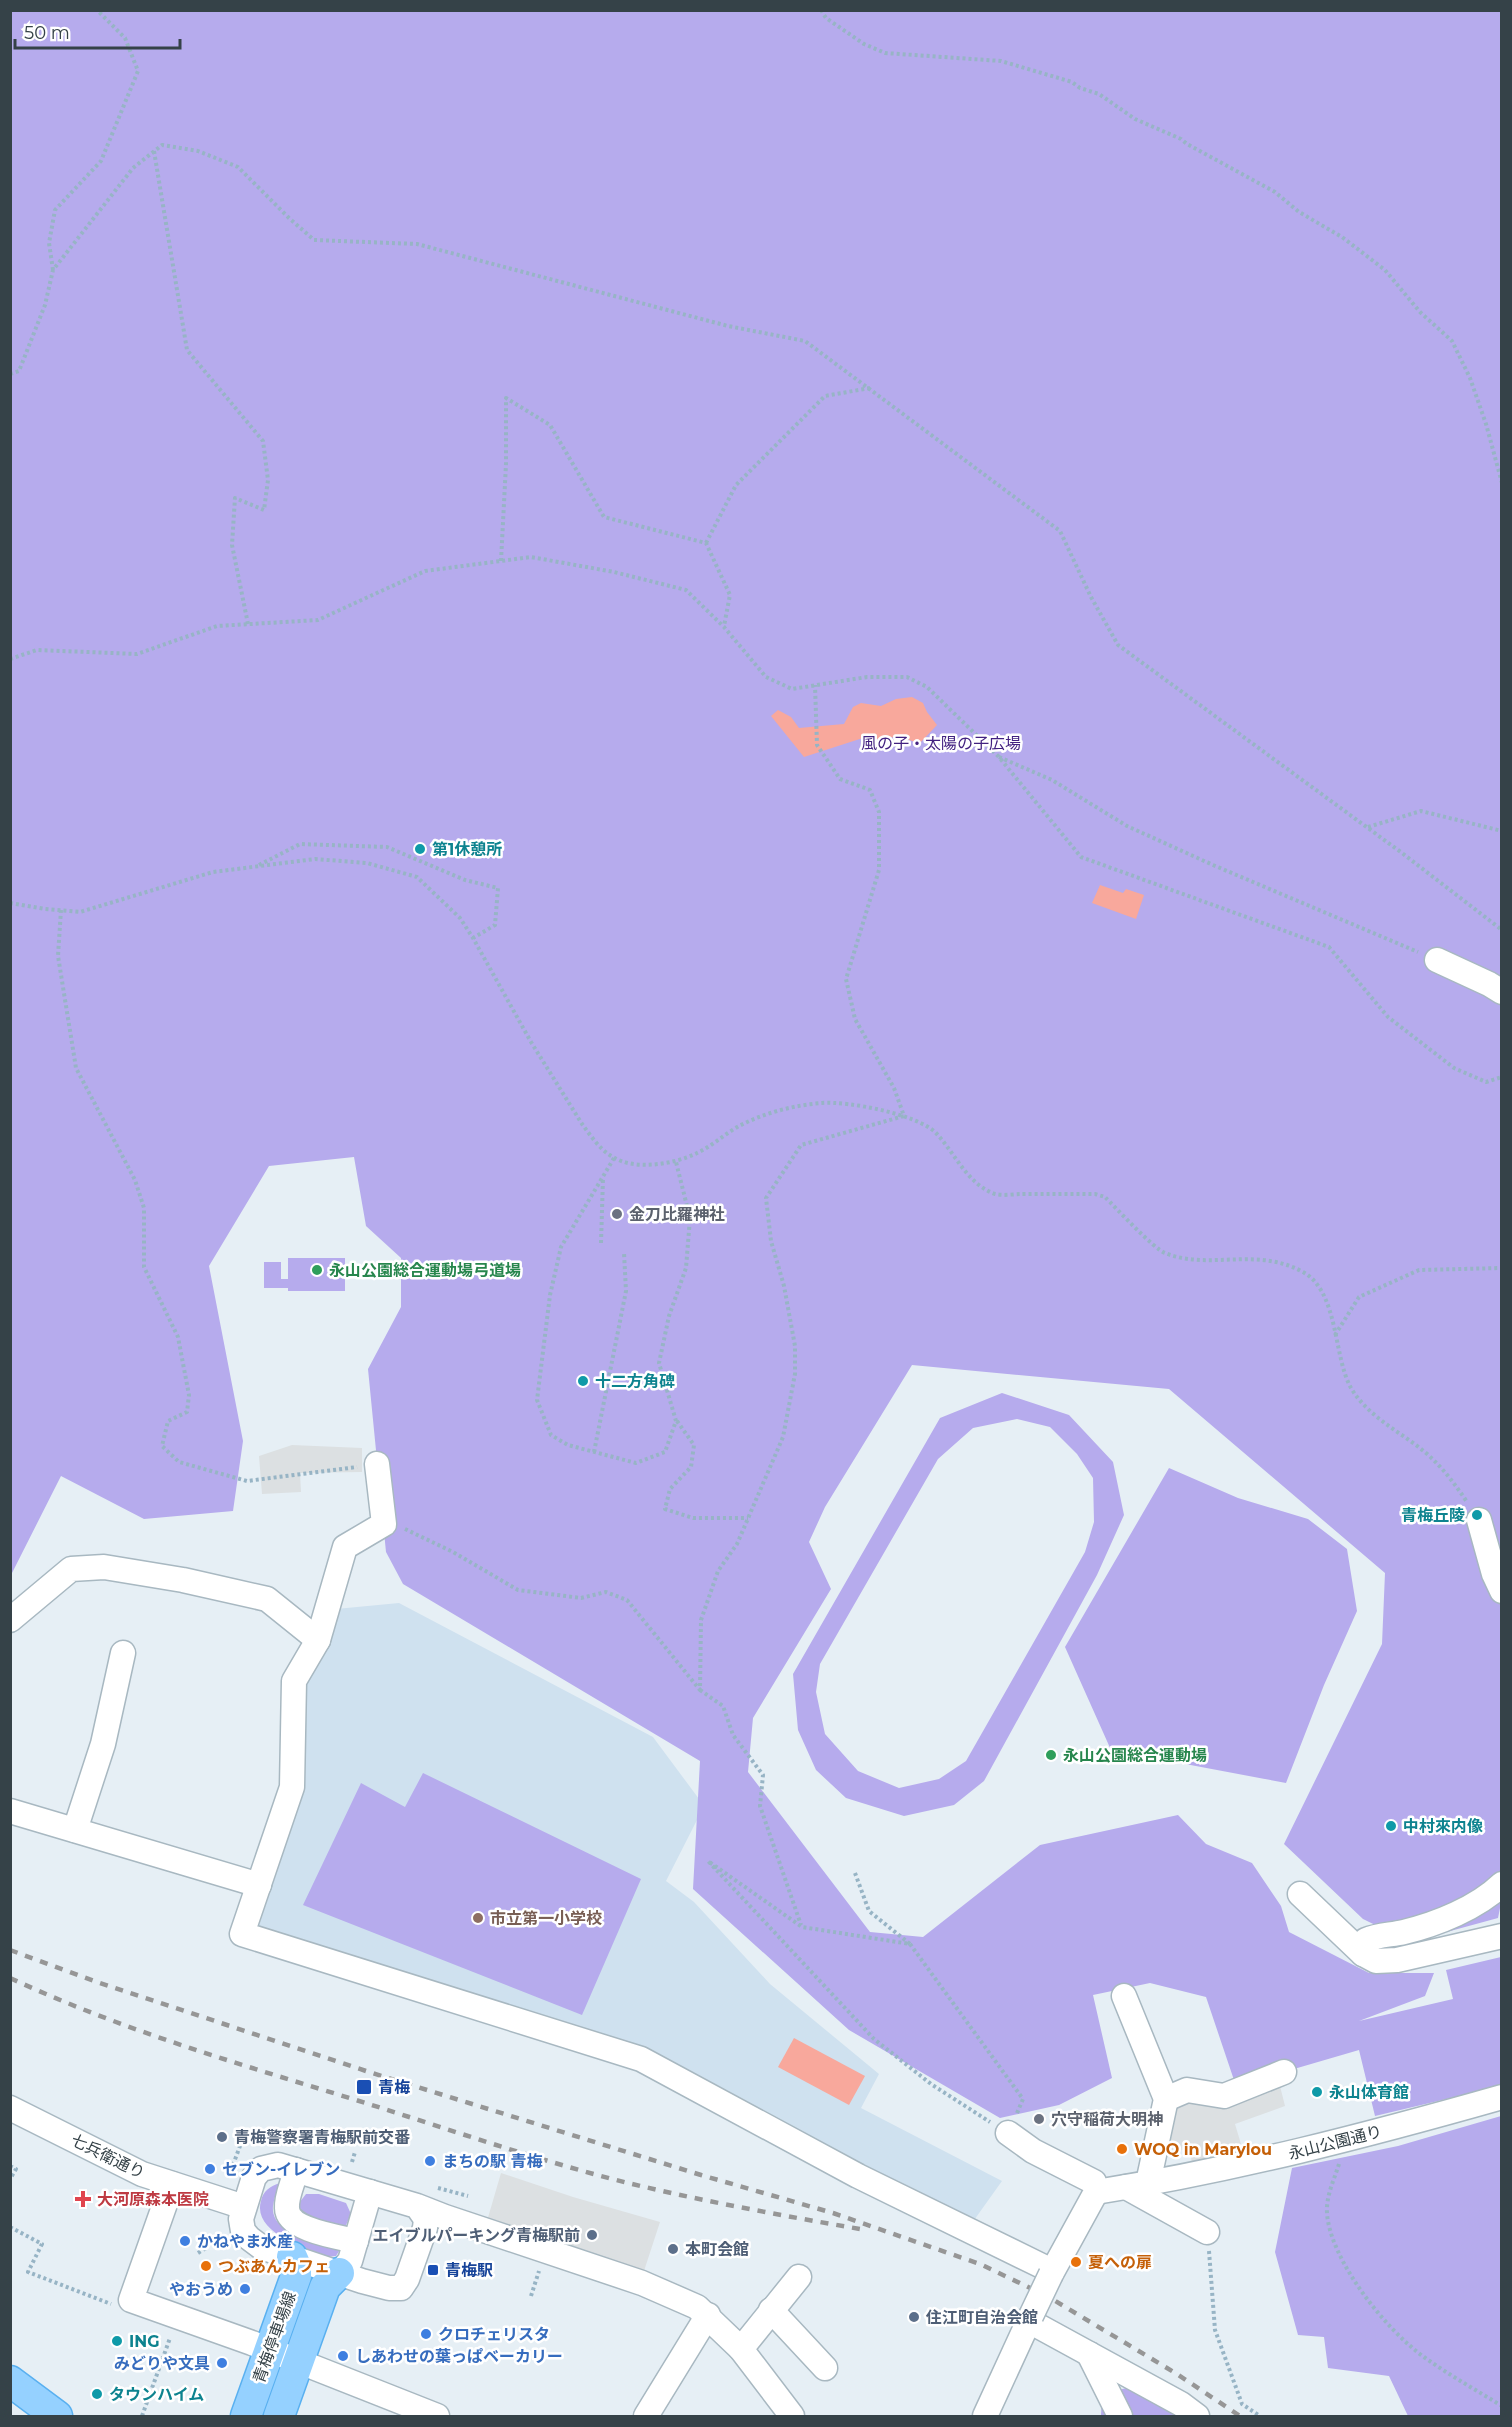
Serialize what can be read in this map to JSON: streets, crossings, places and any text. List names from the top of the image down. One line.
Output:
{"streets":{"main road":["青梅停車場線"],"street":["永山公園通り","七兵衛通り"]},"parks":["風の子・太陽の子広場"],"places":{"other":["第1休憩所","金刀比羅神社","永山公園総合運動場弓道場","十二方角碑","青梅丘陵","永山公園総合運動場","中村來内像","市立第一小学校","永山体育館","穴守稲荷大明神","青梅警察署青梅駅前交番","WOQ in Marylou","まちの駅 青梅","セブン-イレブン","エイブルパーキング青梅駅前","かねやま水産","本町会館","夏への扉","つぶあんカフェ","やおうめ","住江町自治会館","クロチェリスタ","ING","しあわせの葉っぱベーカリー","みどりや文具","タウンハイム"],"transit":["青梅","青梅駅"],"health":["大河原森本医院"]},"scale_bar":"50 m"}
